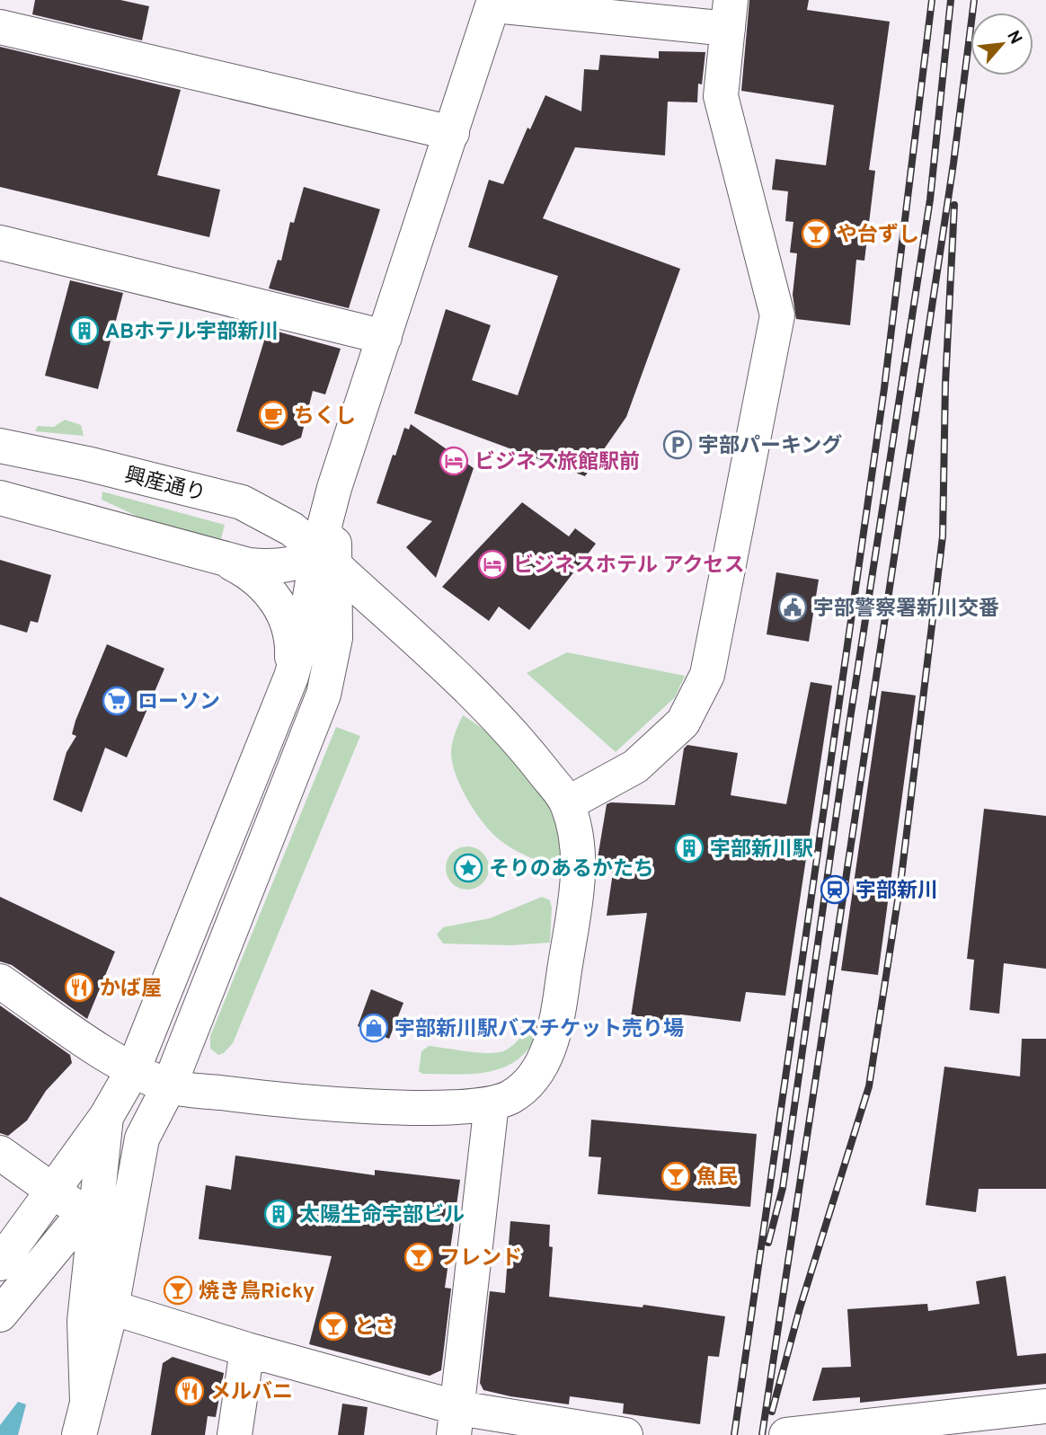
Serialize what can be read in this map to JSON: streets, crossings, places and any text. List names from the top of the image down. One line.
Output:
{"streets":{"street":["興産通り"]},"places":{"bar":["や台ずし","魚民","フレンド","焼き鳥Ricky","とさ"],"building":["ABホテル宇部新川","宇部新川駅","太陽生命宇部ビル"],"cafe":["ちくし"],"parking":["宇部パーキング"],"hotel":["ビジネス旅館駅前","ビジネスホテル アクセス"],"public building":["宇部警察署新川交番"],"supermarket":["ローソン"],"place":["そりのあるかたち"],"station":["宇部新川"],"restaurant":["かば屋","メルバニ"],"shop":["宇部新川駅バスチケット売り場"]},"north":"top right"}
